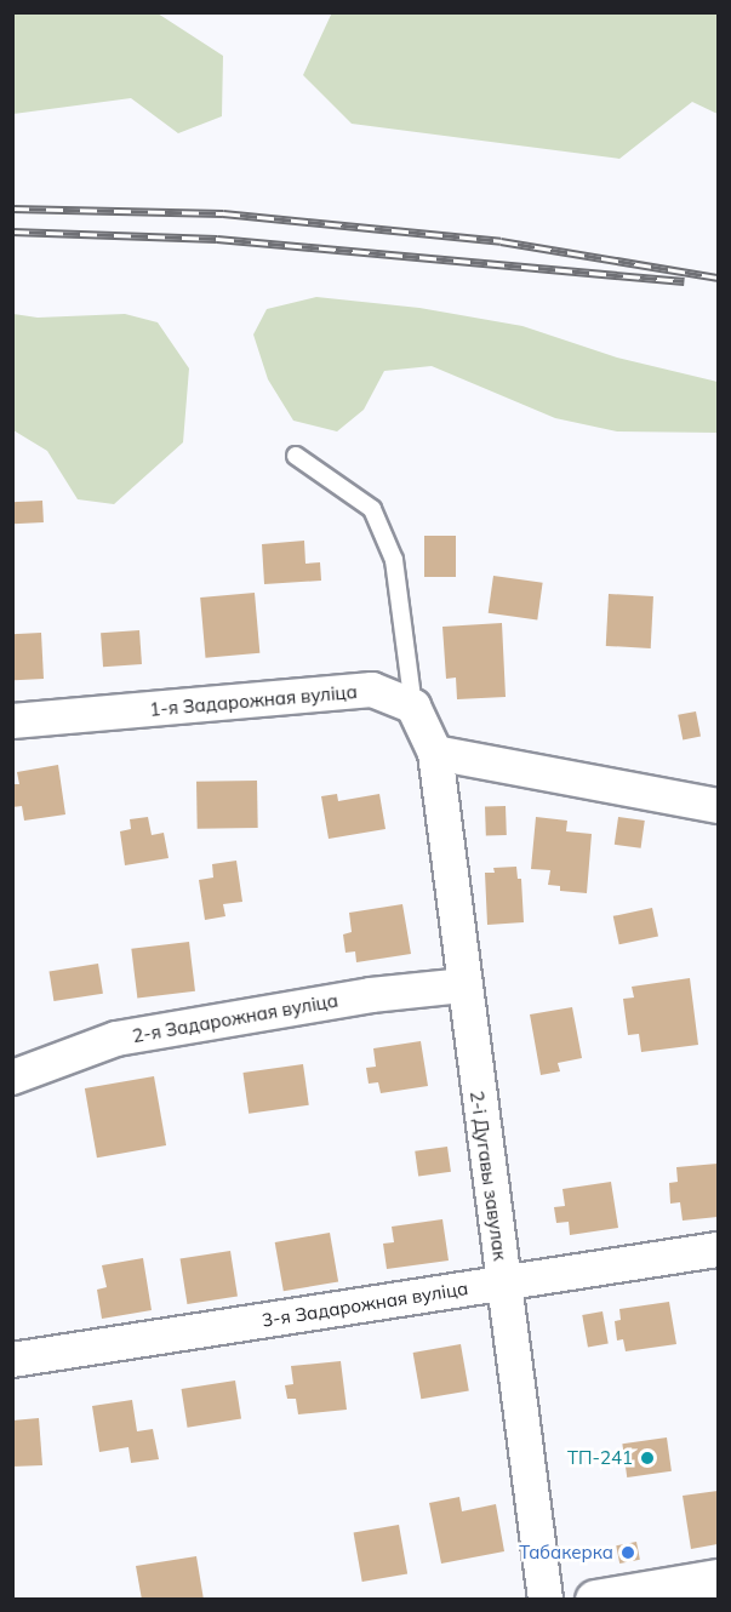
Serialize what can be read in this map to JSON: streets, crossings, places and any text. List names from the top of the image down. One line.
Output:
{"streets":{"street":["1-я Задарожная вуліца","2-я Задарожная вуліца","2-і Дугавы завулак","3-я Задарожная вуліца"]},"crossings":[["2-я Задарожная вуліца","2-і Дугавы завулак"],["2-і Дугавы завулак","3-я Задарожная вуліца"]],"places":["ТП-241","Табакерка"]}
